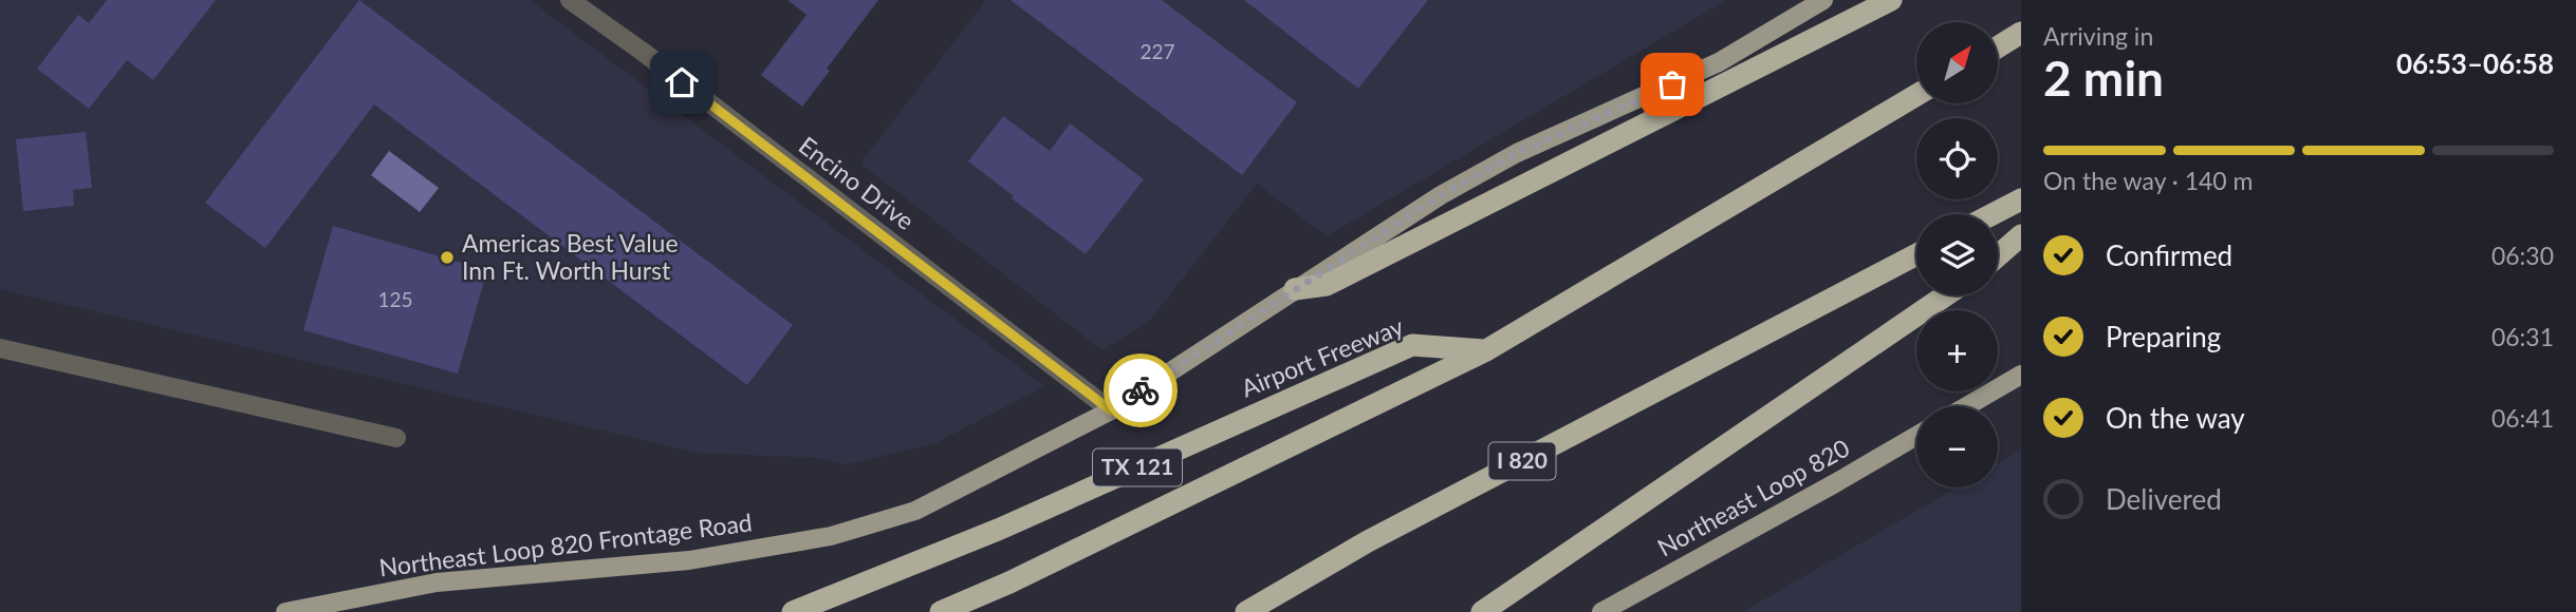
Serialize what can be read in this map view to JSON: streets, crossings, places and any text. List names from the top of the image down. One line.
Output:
{"streets":{"highway":["Airport Freeway","I 820","TX 121"],"main road":["Northeast Loop 820","Northeast Loop 820 Frontage Road"],"street":["Encino Drive"]},"crossings":[["Encino Drive","Northeast Loop 820 Frontage Road"]],"places":["Americas Best Value Inn Ft. Worth Hurst"],"house_numbers":["227","125"],"north":"top right","page":{"heading":["2 min","Arriving in","06:53–06:58"],"map_buttons":["+","−"],"bar":"On the way · 140 m","list":[["Confirmed","06:30"],["Preparing","06:31"],["On the way","06:41"],"Delivered"]}}
